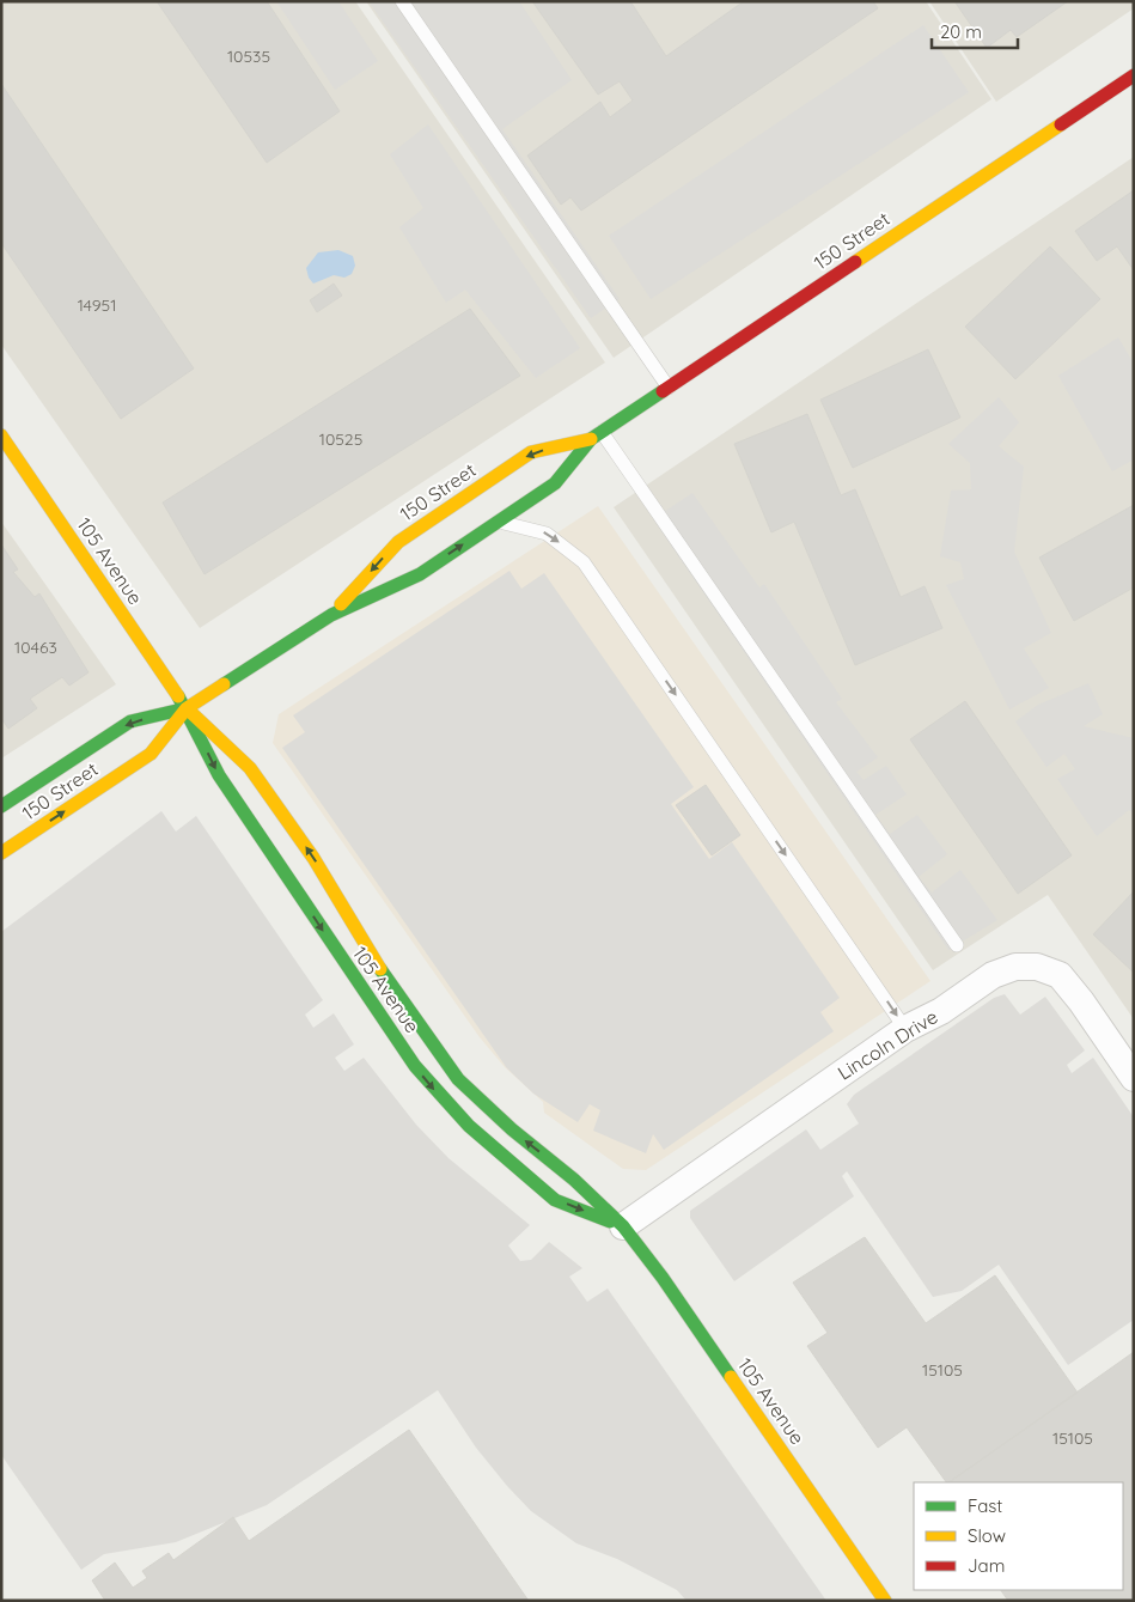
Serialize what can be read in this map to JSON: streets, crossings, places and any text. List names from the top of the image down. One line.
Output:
{"streets":{"street":["150 Street","105 Avenue","Lincoln Drive"]},"crossings":[["150 Street","105 Avenue"],["105 Avenue","Lincoln Drive"]],"house_numbers":["10535","14951","10525","10463","15105","15105"],"legend":["Fast","Slow","Jam"],"scale_bar":"20 m"}
